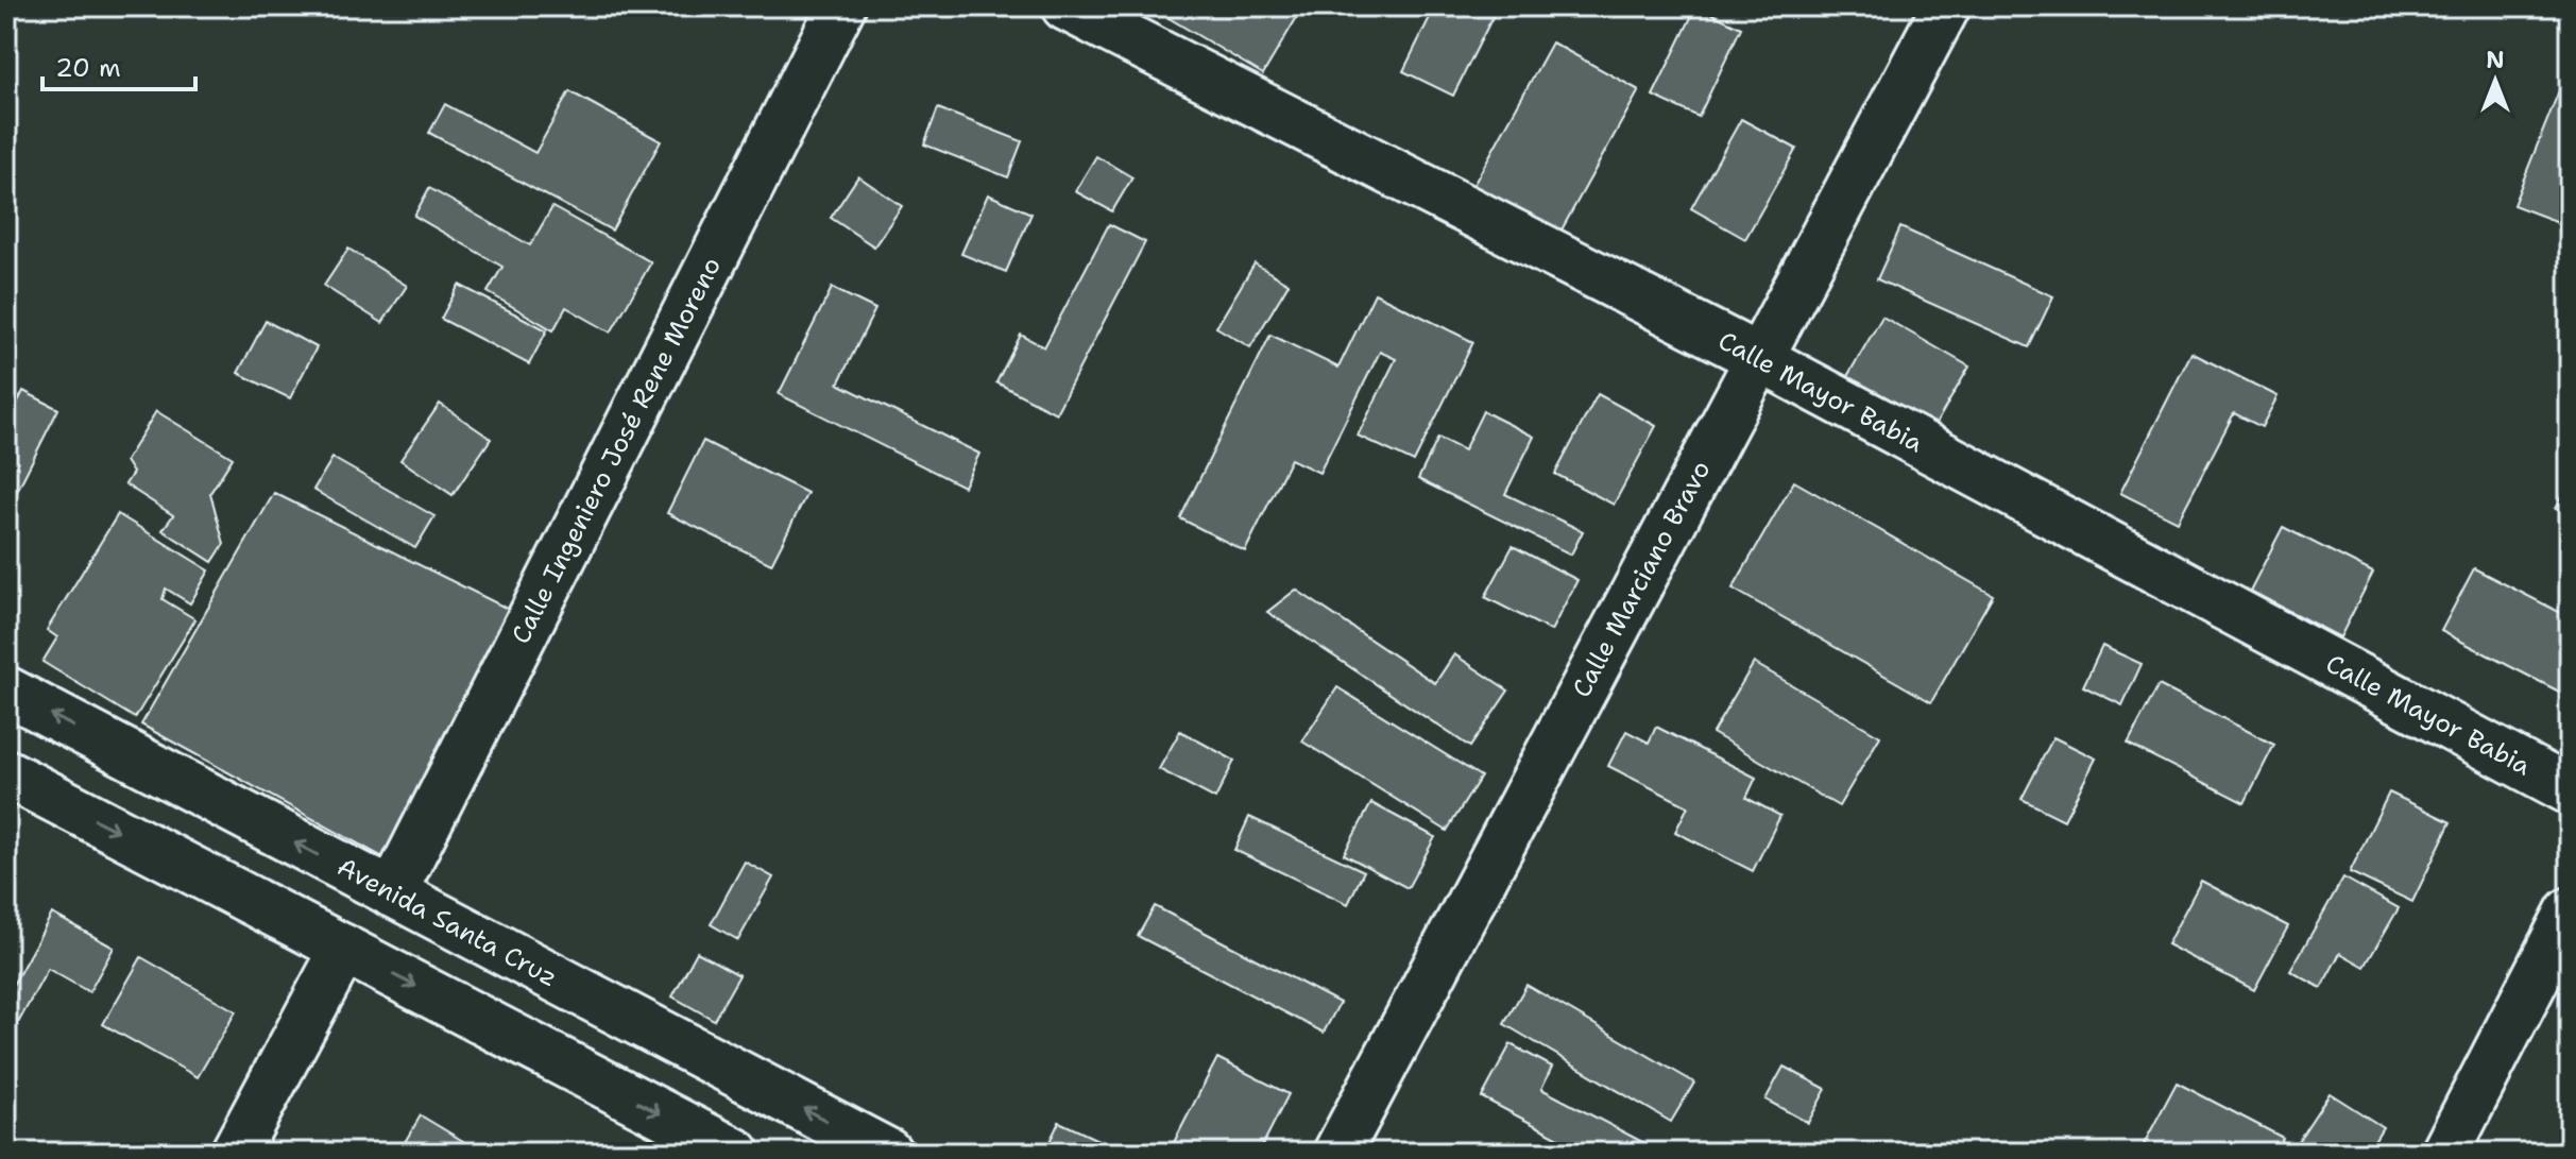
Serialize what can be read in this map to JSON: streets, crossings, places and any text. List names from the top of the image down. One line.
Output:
{"streets":{"street":["Calle Mayor Babia","Calle Ingeniero José Rene Moreno","Calle Marciano Bravo","Avenida Santa Cruz"]},"crossings":[["Calle Mayor Babia","Calle Marciano Bravo"],["Calle Ingeniero José Rene Moreno","Avenida Santa Cruz"]],"scale_bar":"20 m","north":"top"}
